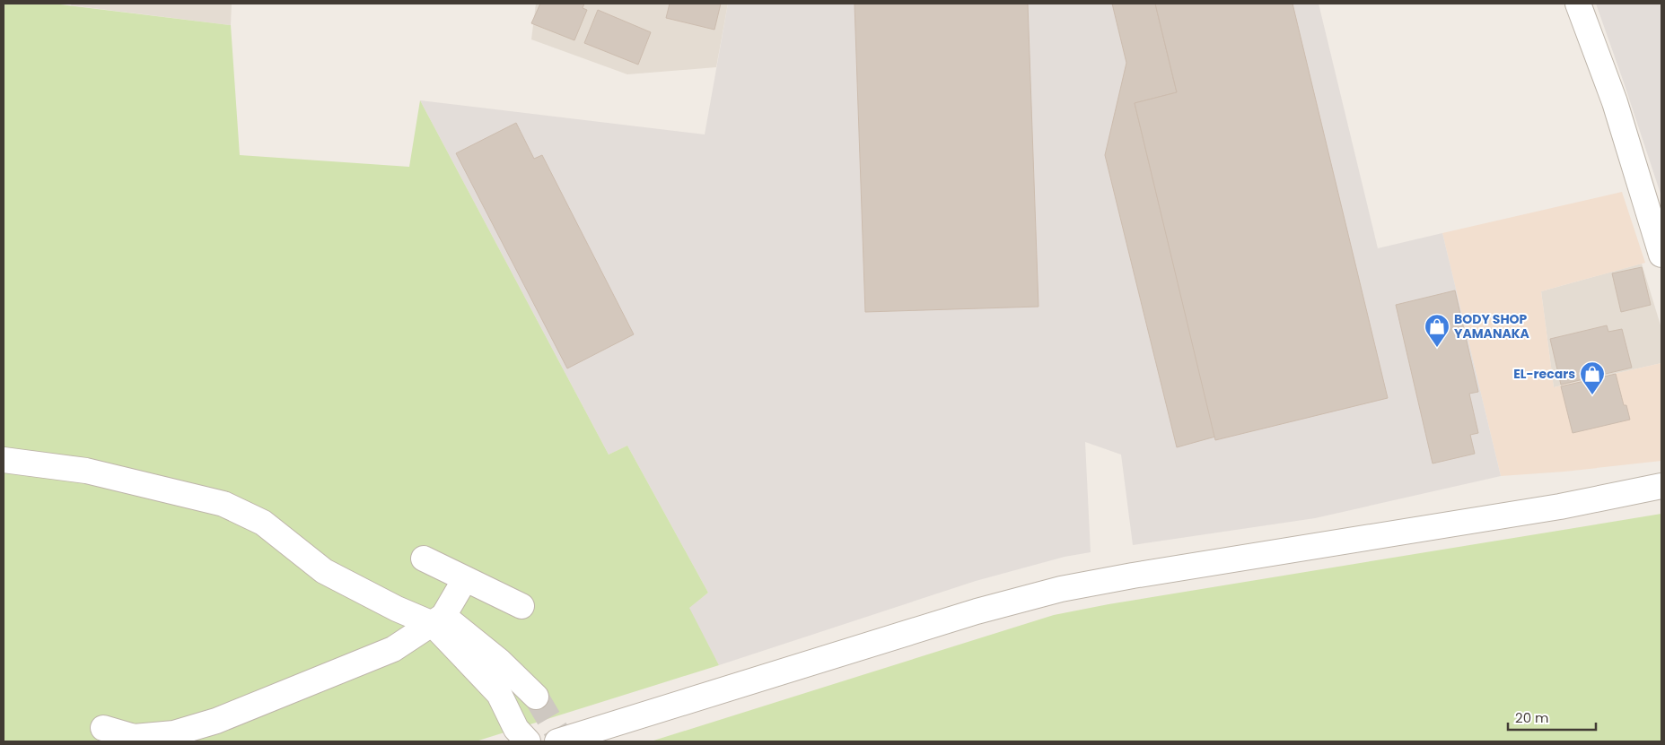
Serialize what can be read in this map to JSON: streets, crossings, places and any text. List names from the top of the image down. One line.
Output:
{"places":{"shop":["BODY SHOP YAMANAKA","EL-recars"]},"scale_bar":"20 m"}
